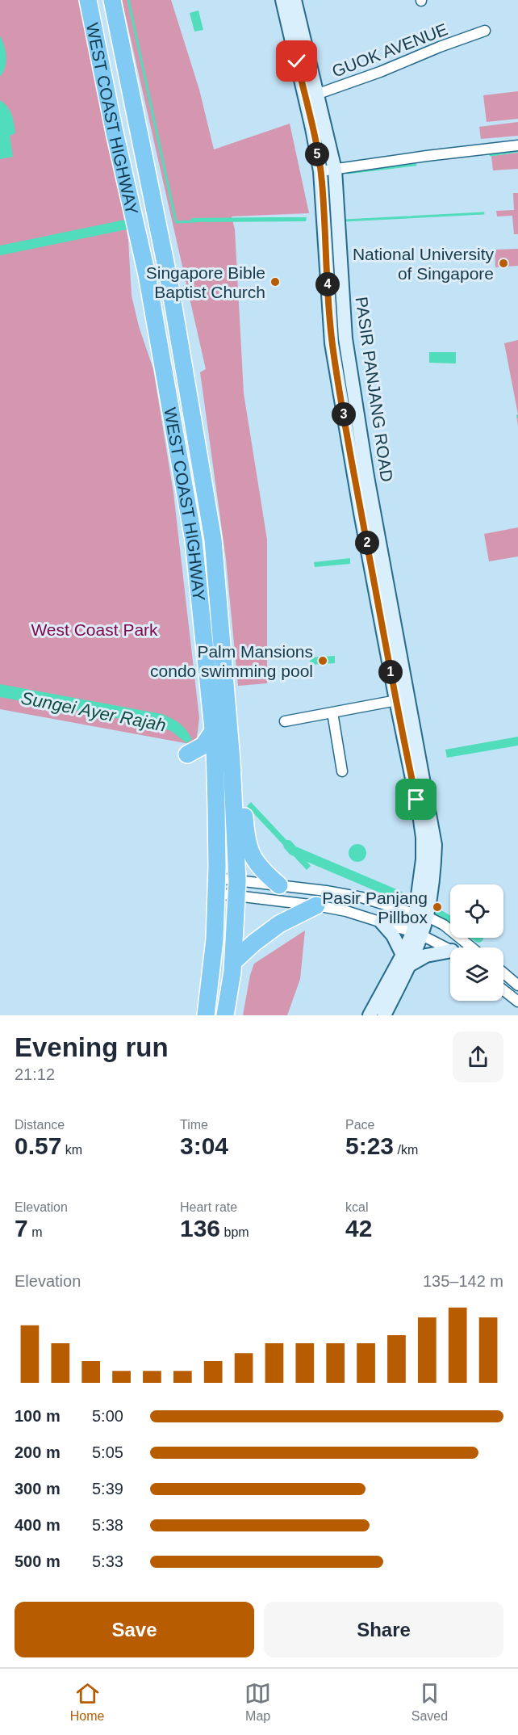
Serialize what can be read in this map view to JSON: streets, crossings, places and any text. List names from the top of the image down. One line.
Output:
{"streets":{"highway":["WEST COAST HIGHWAY"],"main road":["PASIR PANJANG ROAD"],"street":["GUOK AVENUE"]},"crossings":[["GUOK AVENUE","PASIR PANJANG ROAD"]],"water":["Sungei Ayer Rajah"],"parks":["West Coast Park"],"places":["National University of Singapore","Singapore Bible Baptist Church","Palm Mansions condo swimming pool","Pasir Panjang Pillbox"],"page":{"pins":["5","4","3","2","1"],"heading":["Evening run","21:12"],"stats":[["Distance","0.57 km"],["Time","3:04"],["Pace","5:23 /km"],["Elevation","7 m"],["Heart rate","136 bpm"],["kcal","42"]],"chart":["Elevation","135–142 m"],"list":[{"name":"100 m","note":"5:00"},{"name":"200 m","note":"5:05"},{"name":"300 m","note":"5:39"},{"name":"400 m","note":"5:38"},{"name":"500 m","note":"5:33"}],"buttons":["Save","Share"],"tabs":["Home","Map","Saved"]}}
